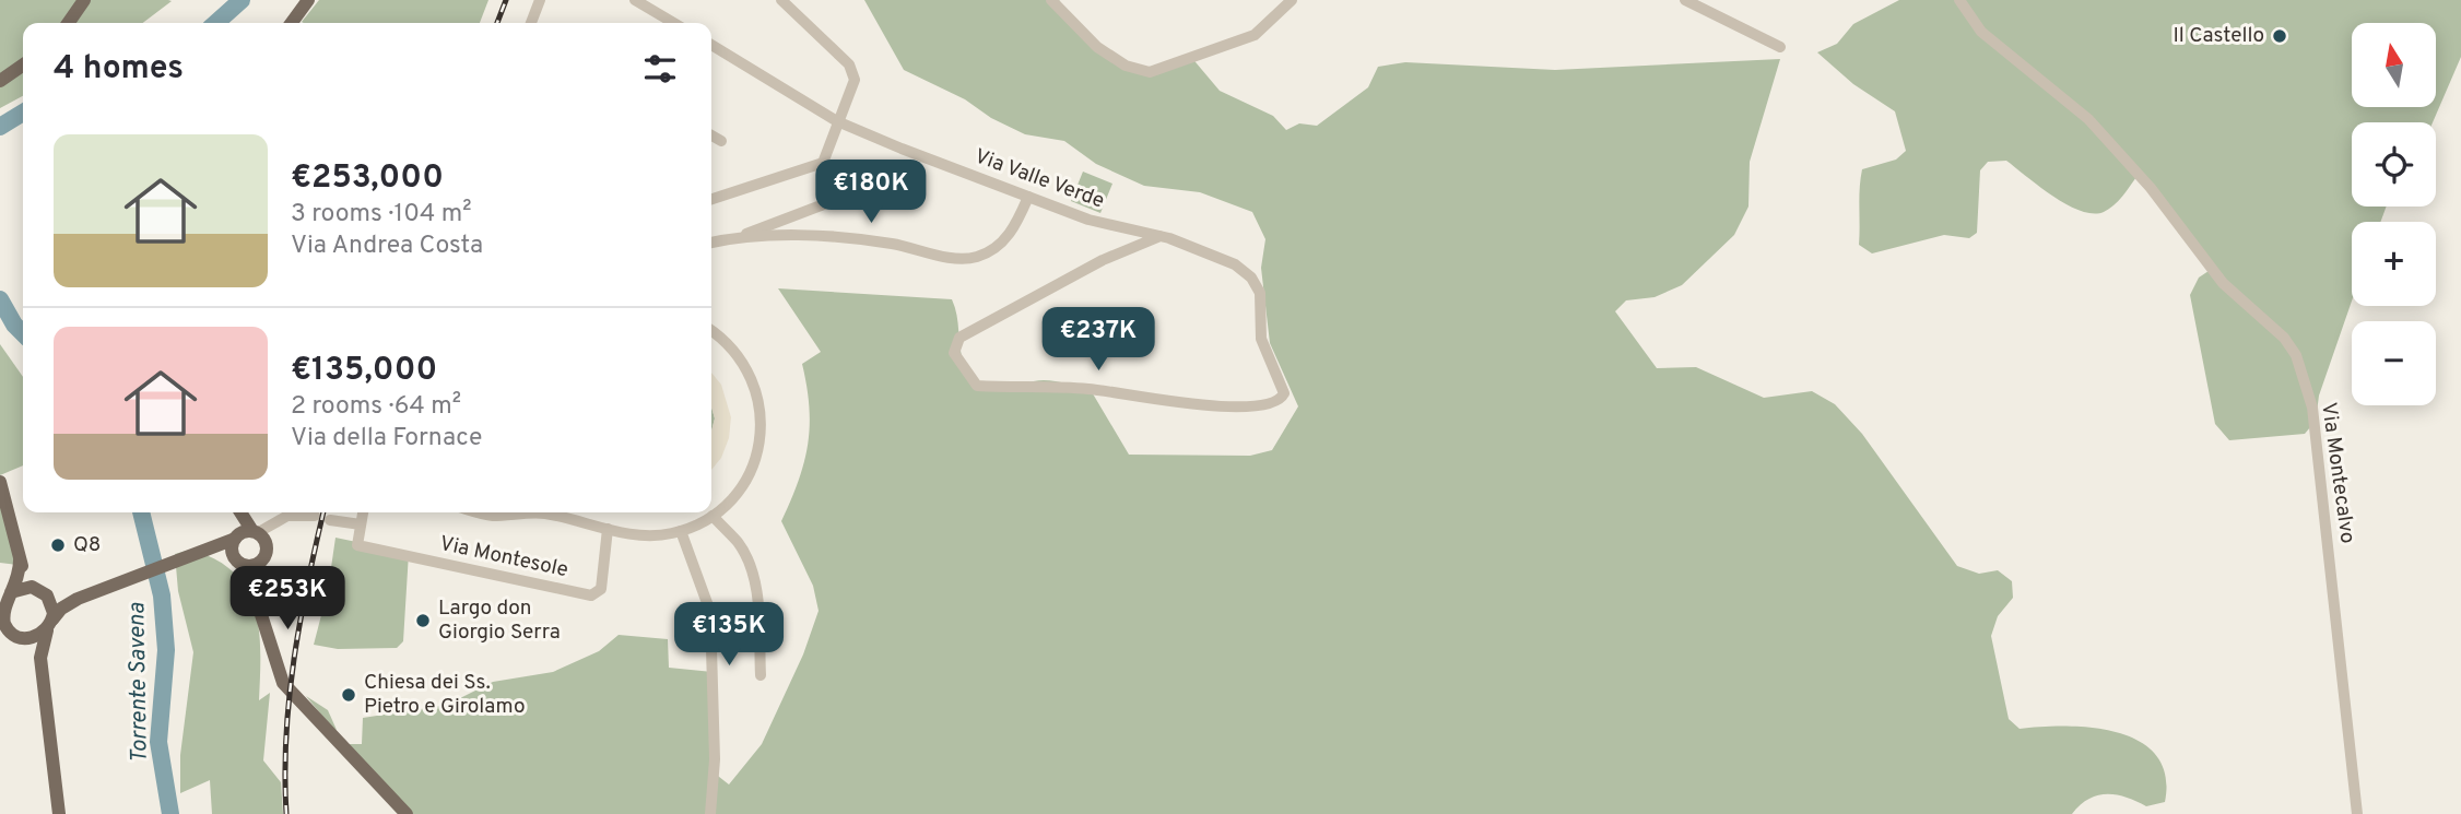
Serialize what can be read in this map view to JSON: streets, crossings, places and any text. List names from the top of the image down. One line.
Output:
{"streets":{"street":["Via Valle Verde","Via Montecalvo","Via Montesole"]},"water":["Torrente Savena"],"places":["Il Castello","Q8","Largo don Giorgio Serra","Chiesa dei Ss. Pietro e Girolamo"],"north":"top","page":{"map_buttons":["+","−"],"heading":"4 homes","list":[{"name":"€253,000","note":"3 rooms · 104 m² · Via Andrea Costa"},{"name":"€135,000","note":"2 rooms · 64 m² · Via della Fornace"}],"price":["€180K","€237K","€253K","€135K"]}}
